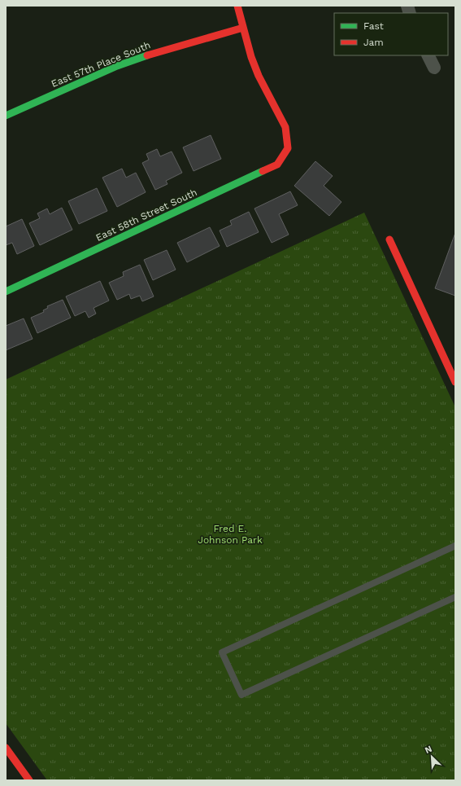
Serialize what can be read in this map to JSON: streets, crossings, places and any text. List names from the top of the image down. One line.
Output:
{"streets":{"street":["East 57th Place South","East 58th Street South"]},"crossings":[["East 57th Place South","East 58th Street South"]],"parks":["Fred E. Johnson Park"],"legend":["Fast","Jam"],"north":"top left"}
